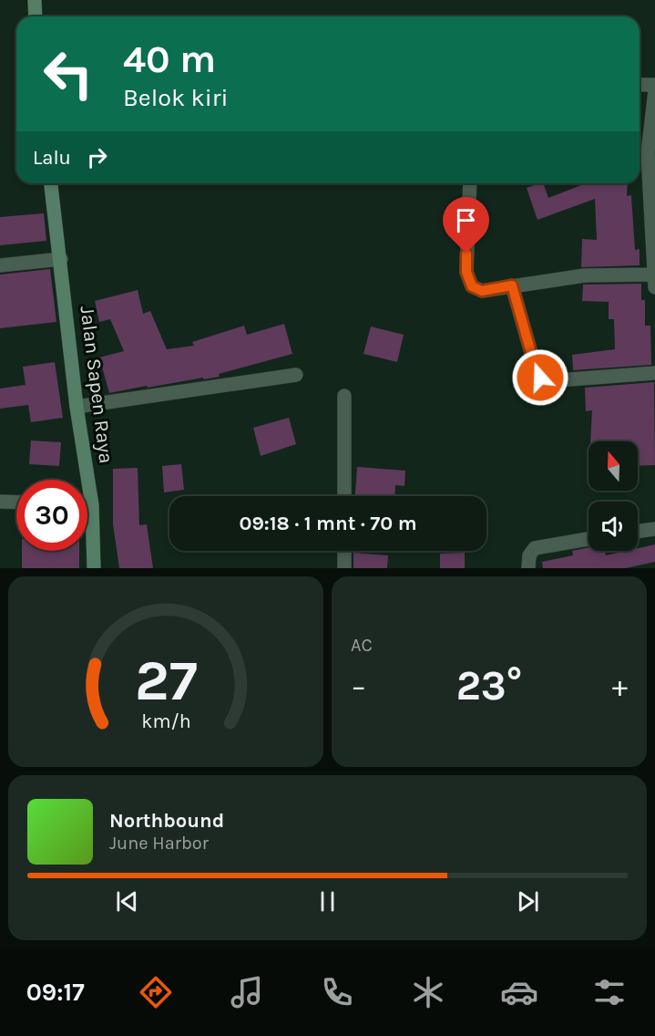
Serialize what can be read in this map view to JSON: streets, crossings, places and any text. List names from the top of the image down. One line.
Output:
{"streets":{"street":["Jalan Sapen Raya"]},"north":"top","page":{"turn":["40 m","Belok kiri"],"then":"Lalu","limit":"30","trip":"09:18 · 1 mnt · 70 m","tile":"AC","heat":["−","23°","+"],"song":["Northbound","June Harbor"],"tabs":"09:17","gauge":["27","km/h"]}}
